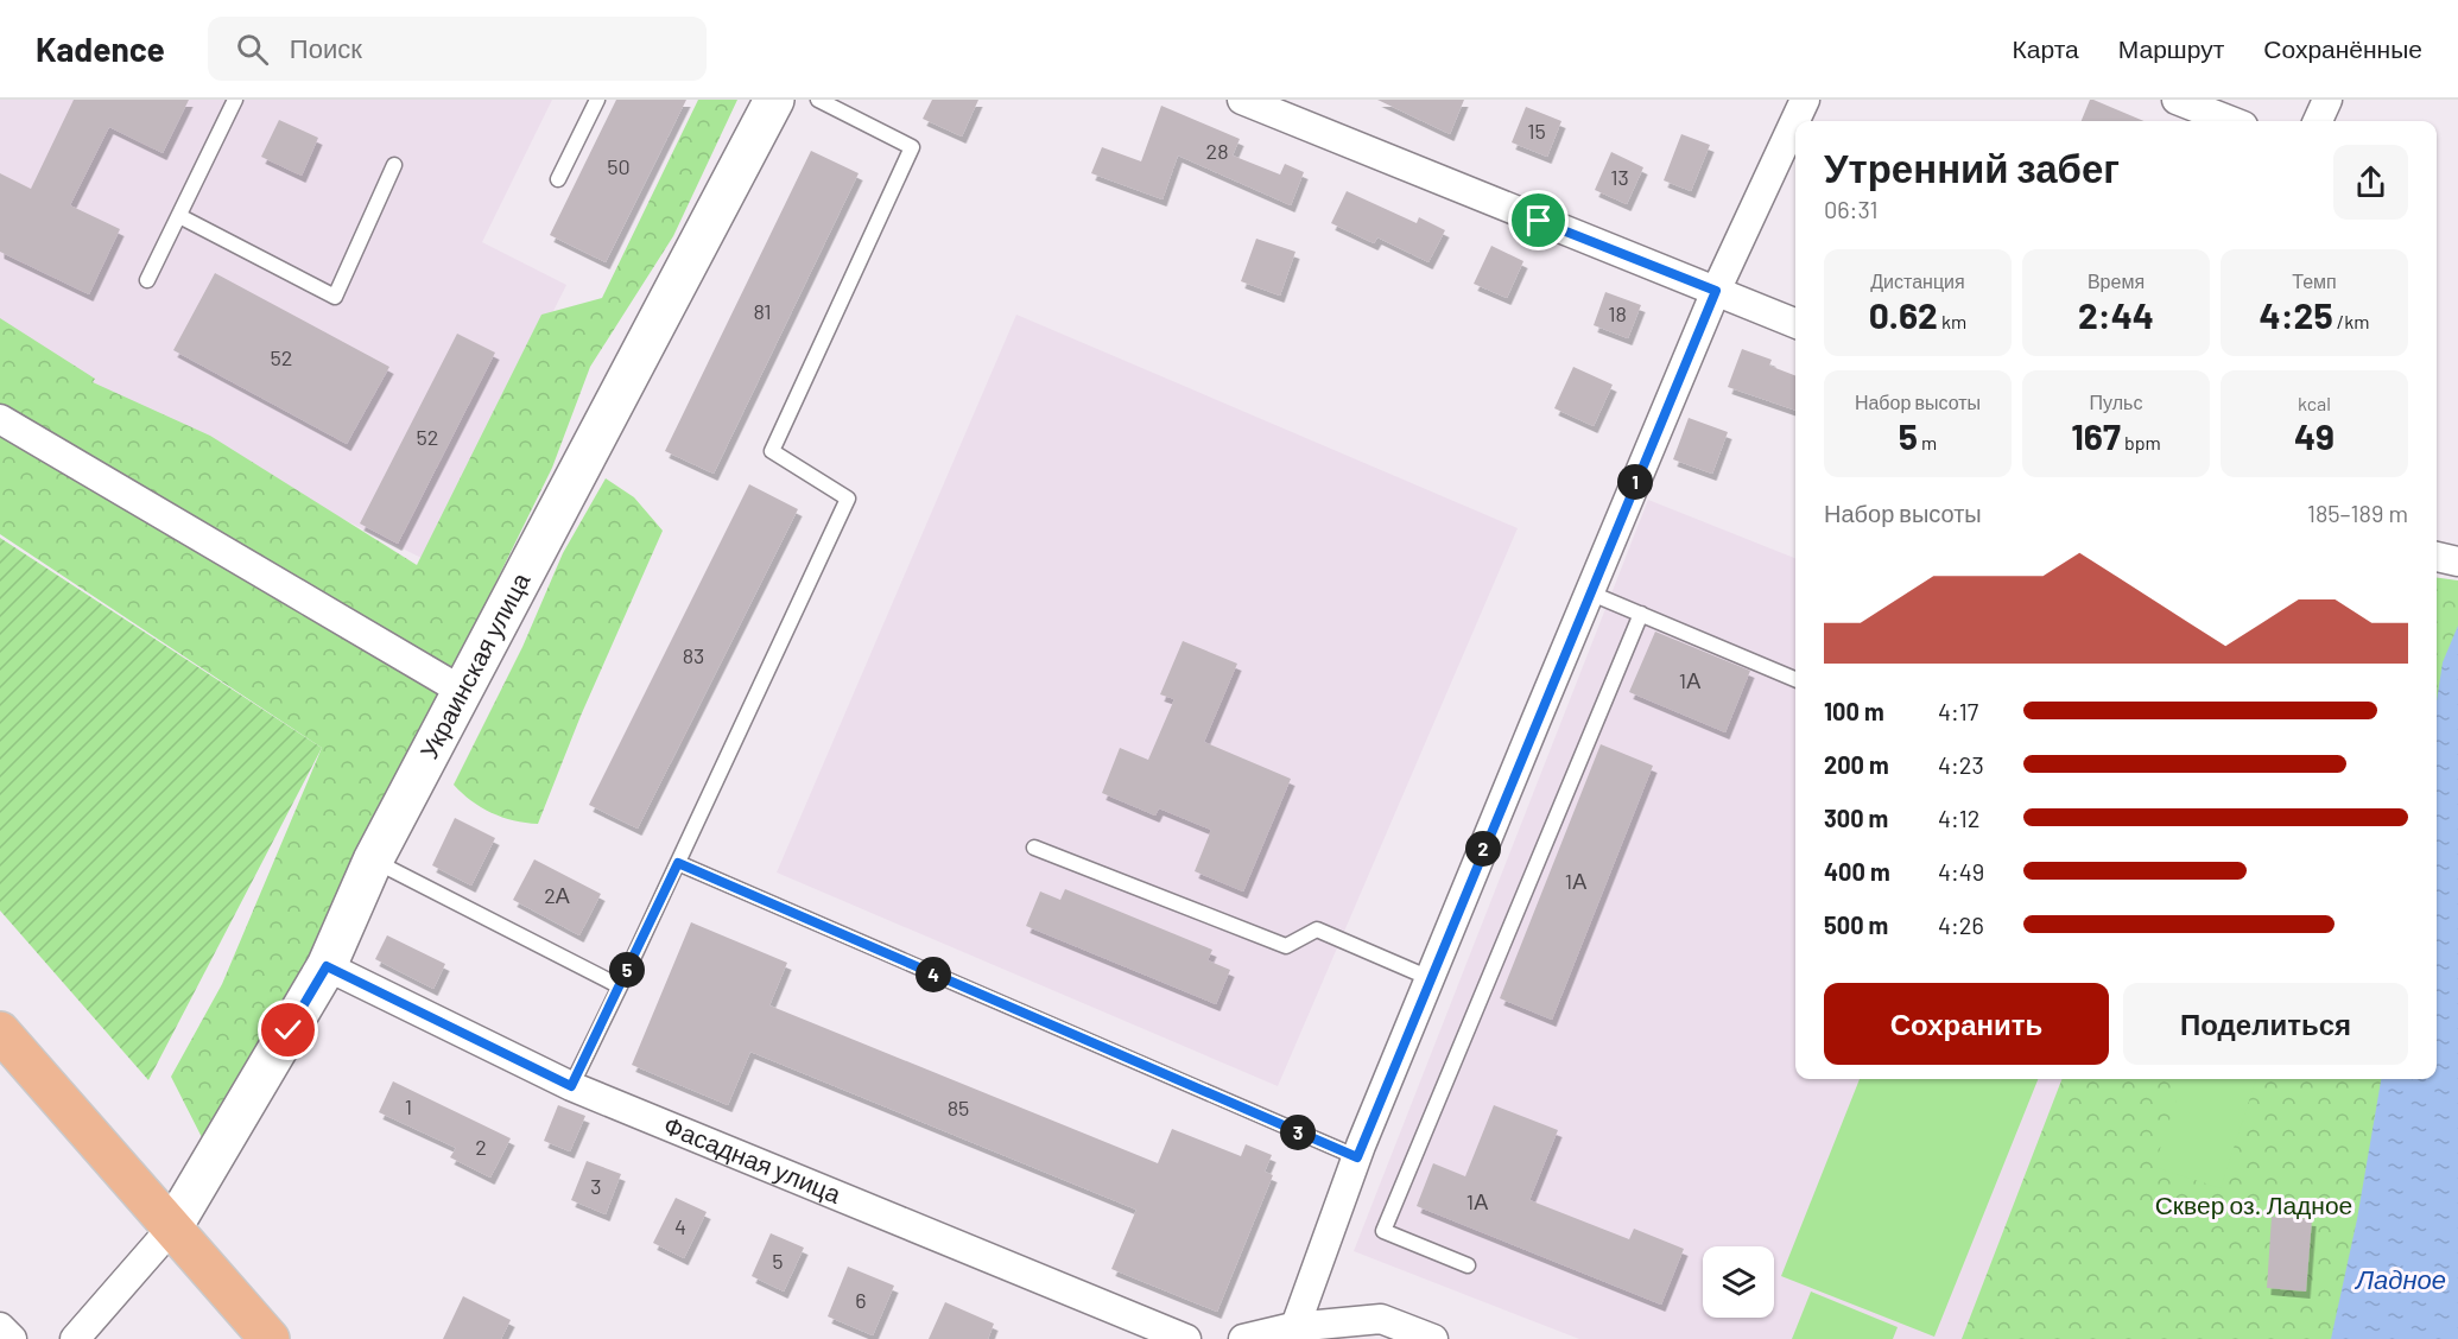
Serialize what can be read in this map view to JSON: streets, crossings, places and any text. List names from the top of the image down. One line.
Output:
{"streets":{"main road":["Украинская улица"],"street":["Фасадная улица"]},"crossings":[["Украинская улица","Фасадная улица"]],"water":["Ладное"],"parks":["Сквер оз. Ладное"],"house_numbers":["15","28","50","13","81","18","52","52","83","1А","1А","2А","1","85","2","3","1А","4","5","6"],"page":{"header":"Kadence","search":"Поиск","nav":["Карта","Маршрут","Сохранённые"],"heading":["Утренний забег","06:31"],"stats":[["Дистанция","0.62 km"],["Время","2:44"],["Темп","4:25 /km"],["Набор высоты","5 m"],["Пульс","167 bpm"],["kcal","49"]],"pins":["1","2","5","4","3"],"chart":["Набор высоты","185–189 m"],"list":[{"name":"100 m","note":"4:17"},{"name":"200 m","note":"4:23"},{"name":"300 m","note":"4:12"},{"name":"400 m","note":"4:49"},{"name":"500 m","note":"4:26"}],"buttons":["Сохранить","Поделиться"]}}
